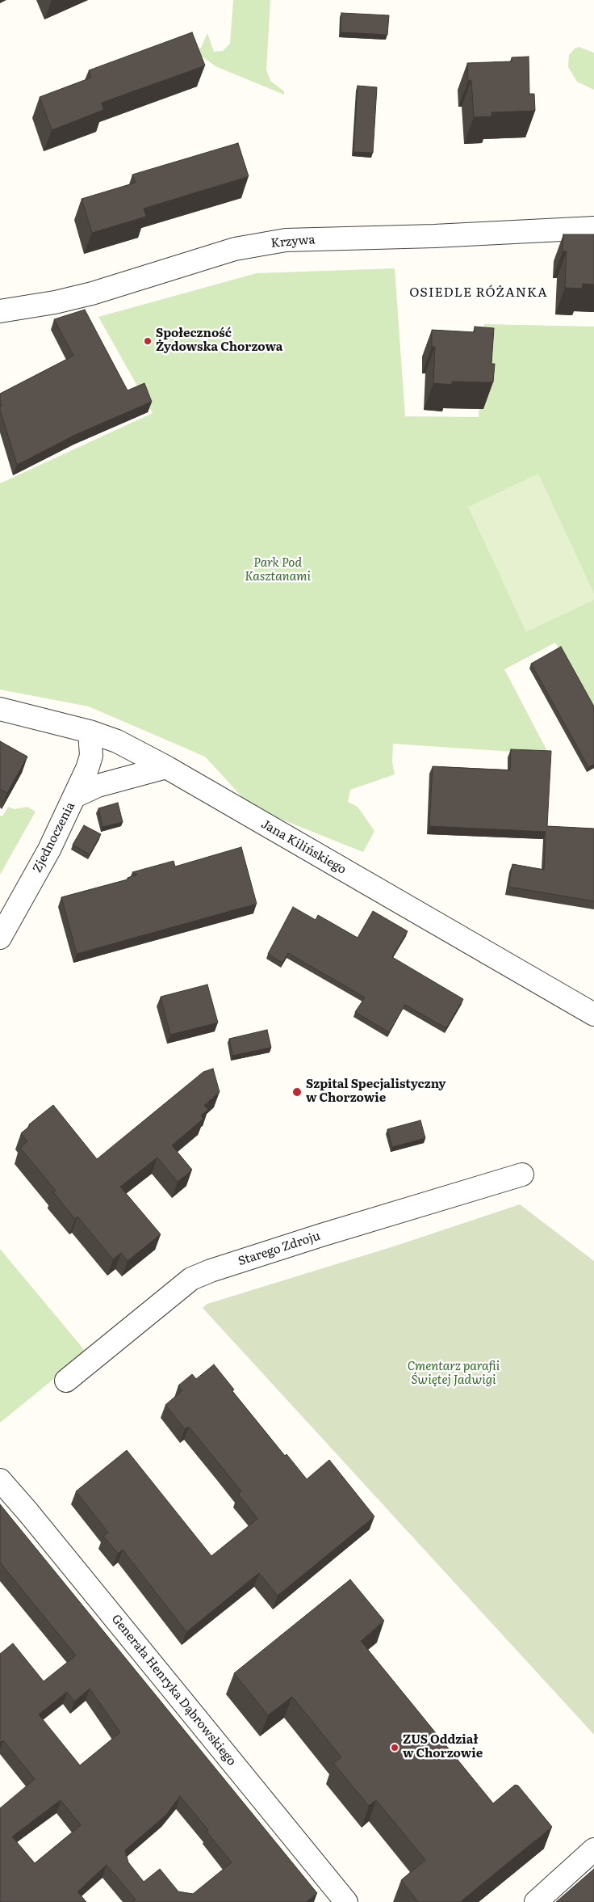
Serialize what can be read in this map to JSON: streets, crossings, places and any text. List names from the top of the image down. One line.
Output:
{"streets":{"street":["Krzywa","Zjednoczenia","Jana Kilińskiego","Starego Zdroju","Generała Henryka Dąbrowskiego"]},"crossings":[["Zjednoczenia","Jana Kilińskiego"]],"districts":["OSIEDLE RÓŻANKA"],"parks":["Park Pod Kasztanami","Cmentarz parafii Świętej Jadwigi"],"places":["Społeczność Żydowska Chorzowa","Szpital Specjalistyczny w Chorzowie","ZUS Oddział w Chorzowie"]}
